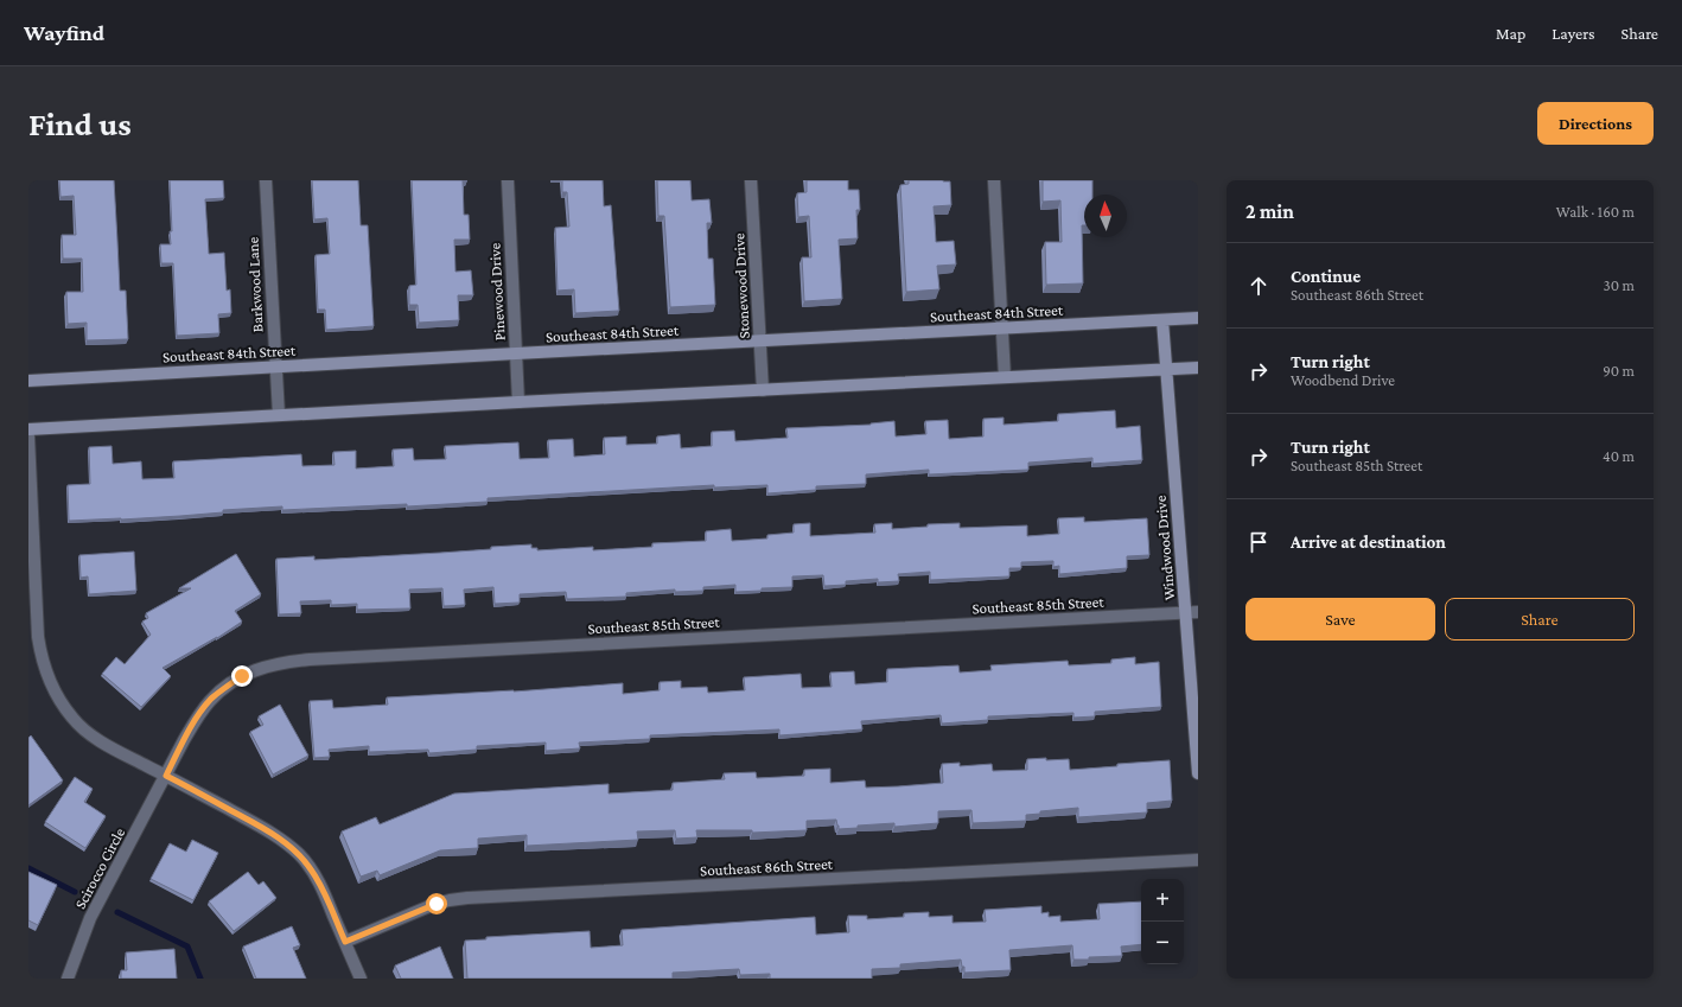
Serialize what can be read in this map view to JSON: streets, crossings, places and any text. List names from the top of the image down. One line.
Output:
{"streets":{"street":["Barkwood Lane","Stonewood Drive","Pinewood Drive","Southeast 84th Street","Windwood Drive","Southeast 85th Street","Southeast 86th Street","Scirocco Circle"]},"crossings":[["Barkwood Lane","Southeast 84th Street"],["Stonewood Drive","Southeast 84th Street"],["Pinewood Drive","Southeast 84th Street"],["Southeast 84th Street","Windwood Drive"],["Windwood Drive","Southeast 85th Street"],["Southeast 85th Street","Scirocco Circle"]],"north":"top","page":{"header":"Wayfind","nav":["Map","Layers","Share"],"buttons":["Directions",["Save","Share"]],"title":"Find us","heading":["2 min","Walk · 160 m"],"list":[["Continue","Southeast 86th Street","30 m"],["Turn right","Woodbend Drive","90 m"],["Turn right","Southeast 85th Street","40 m"],"Arrive at destination"],"map_buttons":["+","−"]}}
